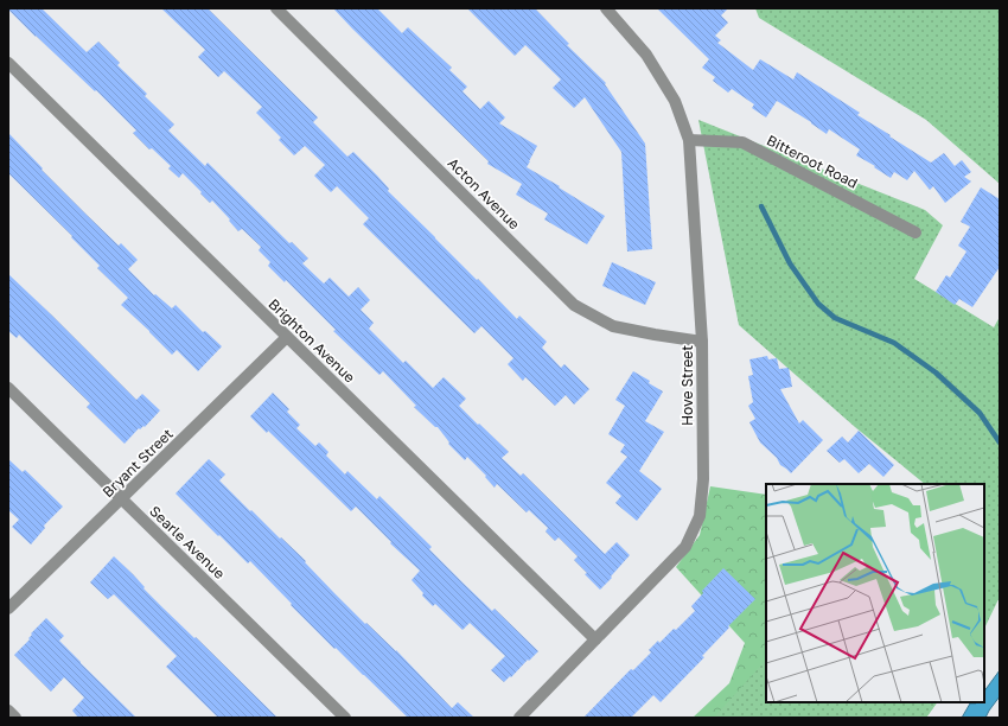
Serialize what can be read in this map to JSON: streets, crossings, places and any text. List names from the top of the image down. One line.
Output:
{"streets":{"street":["Bitteroot Road","Acton Avenue","Brighton Avenue","Hove Street","Bryant Street","Searle Avenue"]},"crossings":[["Bitteroot Road","Hove Street"],["Acton Avenue","Hove Street"],["Brighton Avenue","Hove Street"],["Brighton Avenue","Bryant Street"],["Bryant Street","Searle Avenue"]]}
